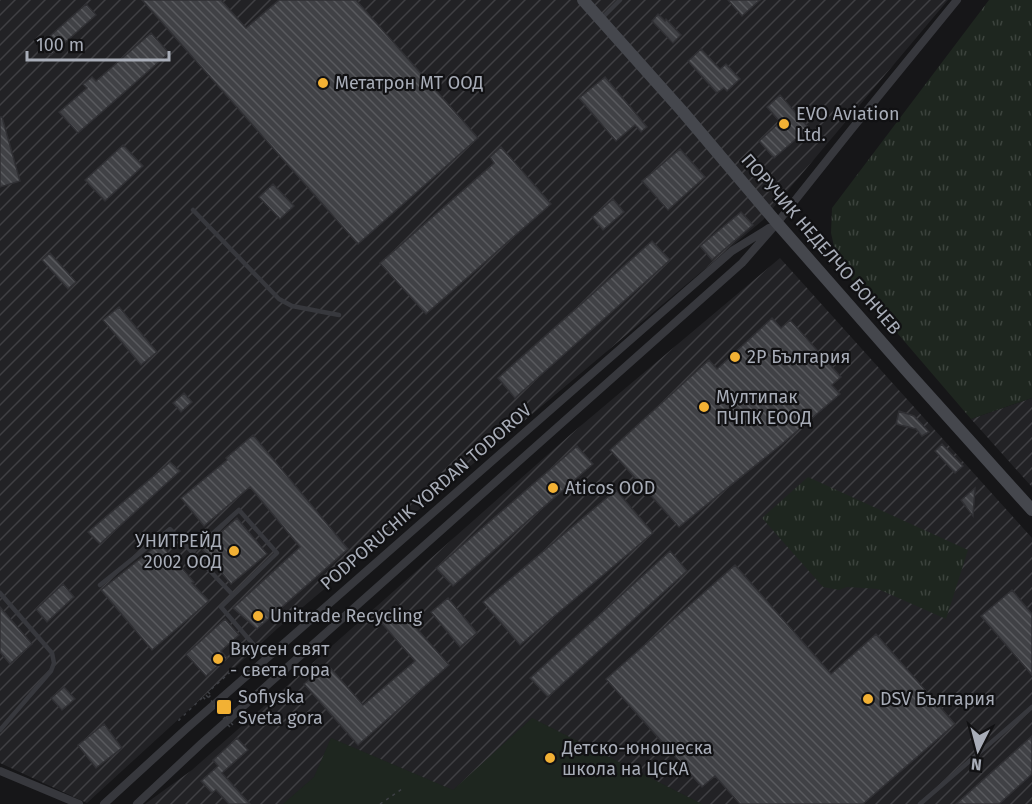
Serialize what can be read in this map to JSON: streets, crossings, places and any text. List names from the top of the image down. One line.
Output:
{"streets":{"street":["ПОРУЧИК НЕДЕЛЧО БОНЧЕВ","PODPORUCHIK YORDAN TODOROV"]},"crossings":[["ПОРУЧИК НЕДЕЛЧО БОНЧЕВ","PODPORUCHIK YORDAN TODOROV"]],"places":{"other":["Метатрон МТ ООД","EVO Aviation Ltd.","2Р България","Мултипак ПЧПК ЕООД","Aticos OOD","УНИТРЕЙД 2002 ООД","Unitrade Recycling","Вкусен свят - света гора","DSV България","Детско-юношеска школа на ЦСКА"],"transit":["Sofiyska Sveta gora"]},"scale_bar":"100 m","north":"bottom"}
